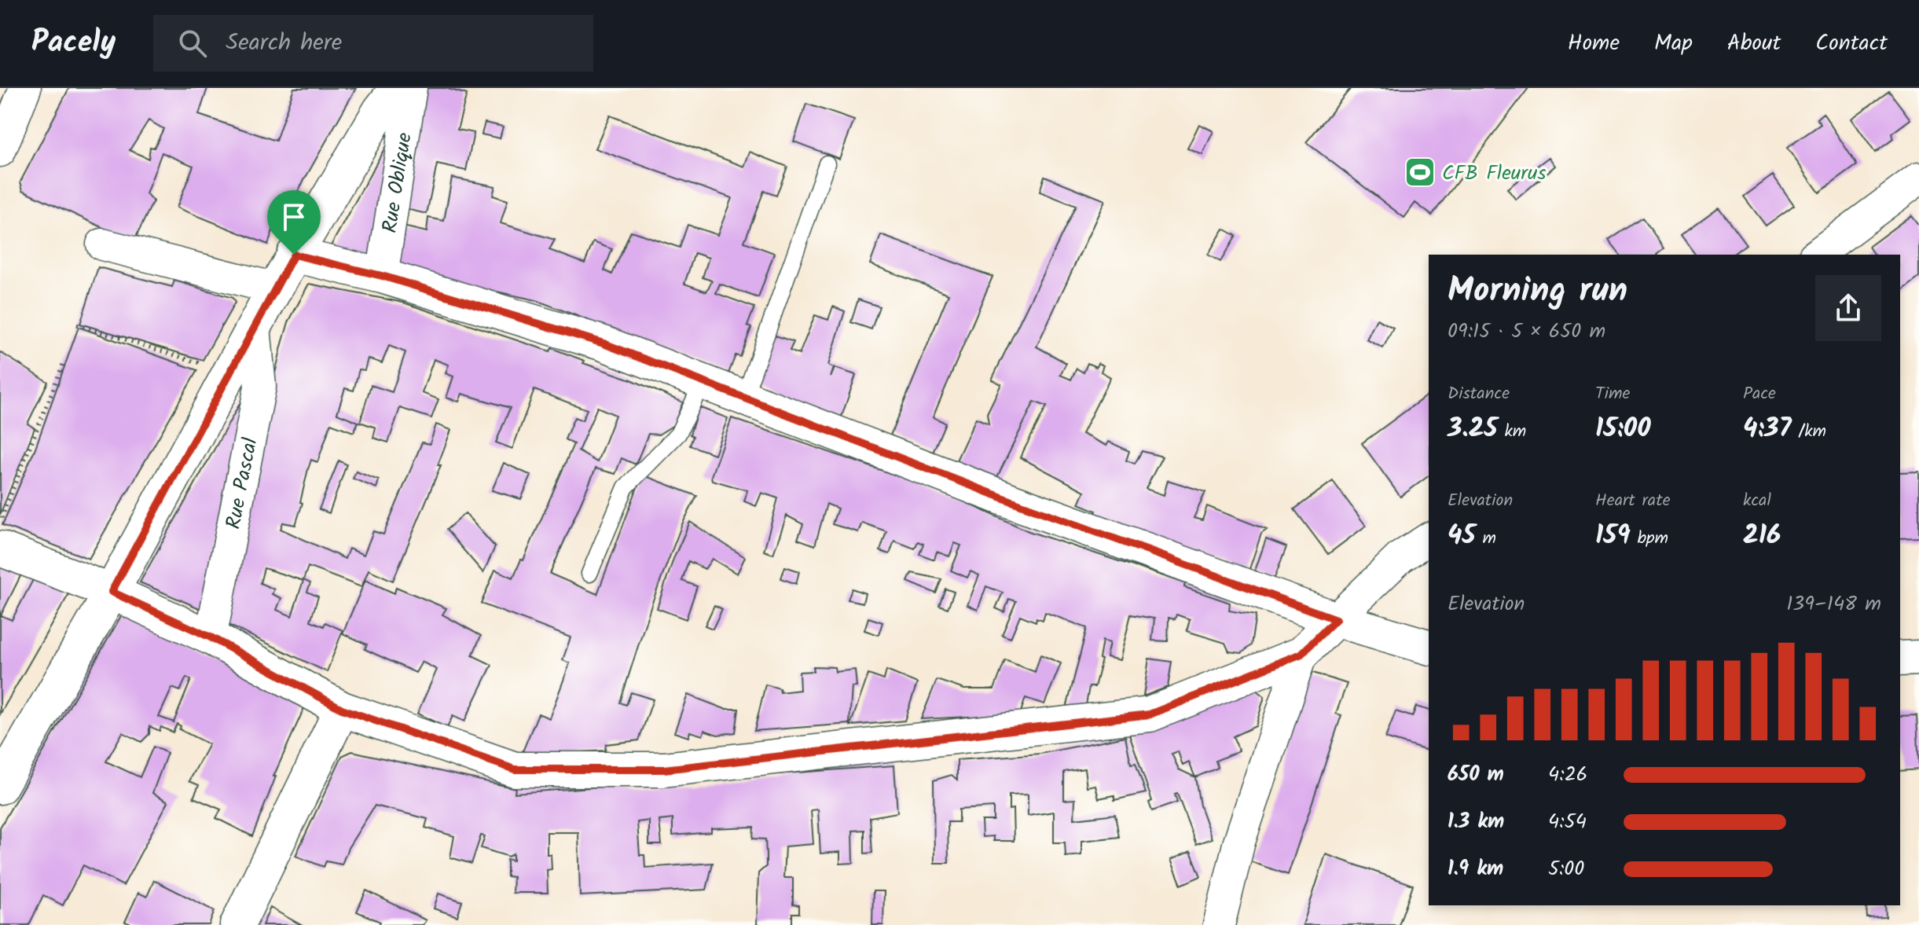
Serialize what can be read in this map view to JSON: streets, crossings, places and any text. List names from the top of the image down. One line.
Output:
{"streets":{"street":["Rue Oblique","Rue Pascal"]},"places":{"sports":["CFB Fleurus"]},"page":{"header":"Pacely","search":"Search here","nav":["Home","Map","About","Contact"],"heading":["Morning run","09:15 · 5 × 650 m"],"stats":[["Distance","3.25 km"],["Time","15:00"],["Pace","4:37 /km"],["Elevation","45 m"],["Heart rate","159 bpm"],["kcal","216"]],"chart":["Elevation","139–148 m"],"list":[{"name":"650 m","note":"4:26"},{"name":"1.3 km","note":"4:54"},{"name":"1.9 km","note":"5:00"}]}}
